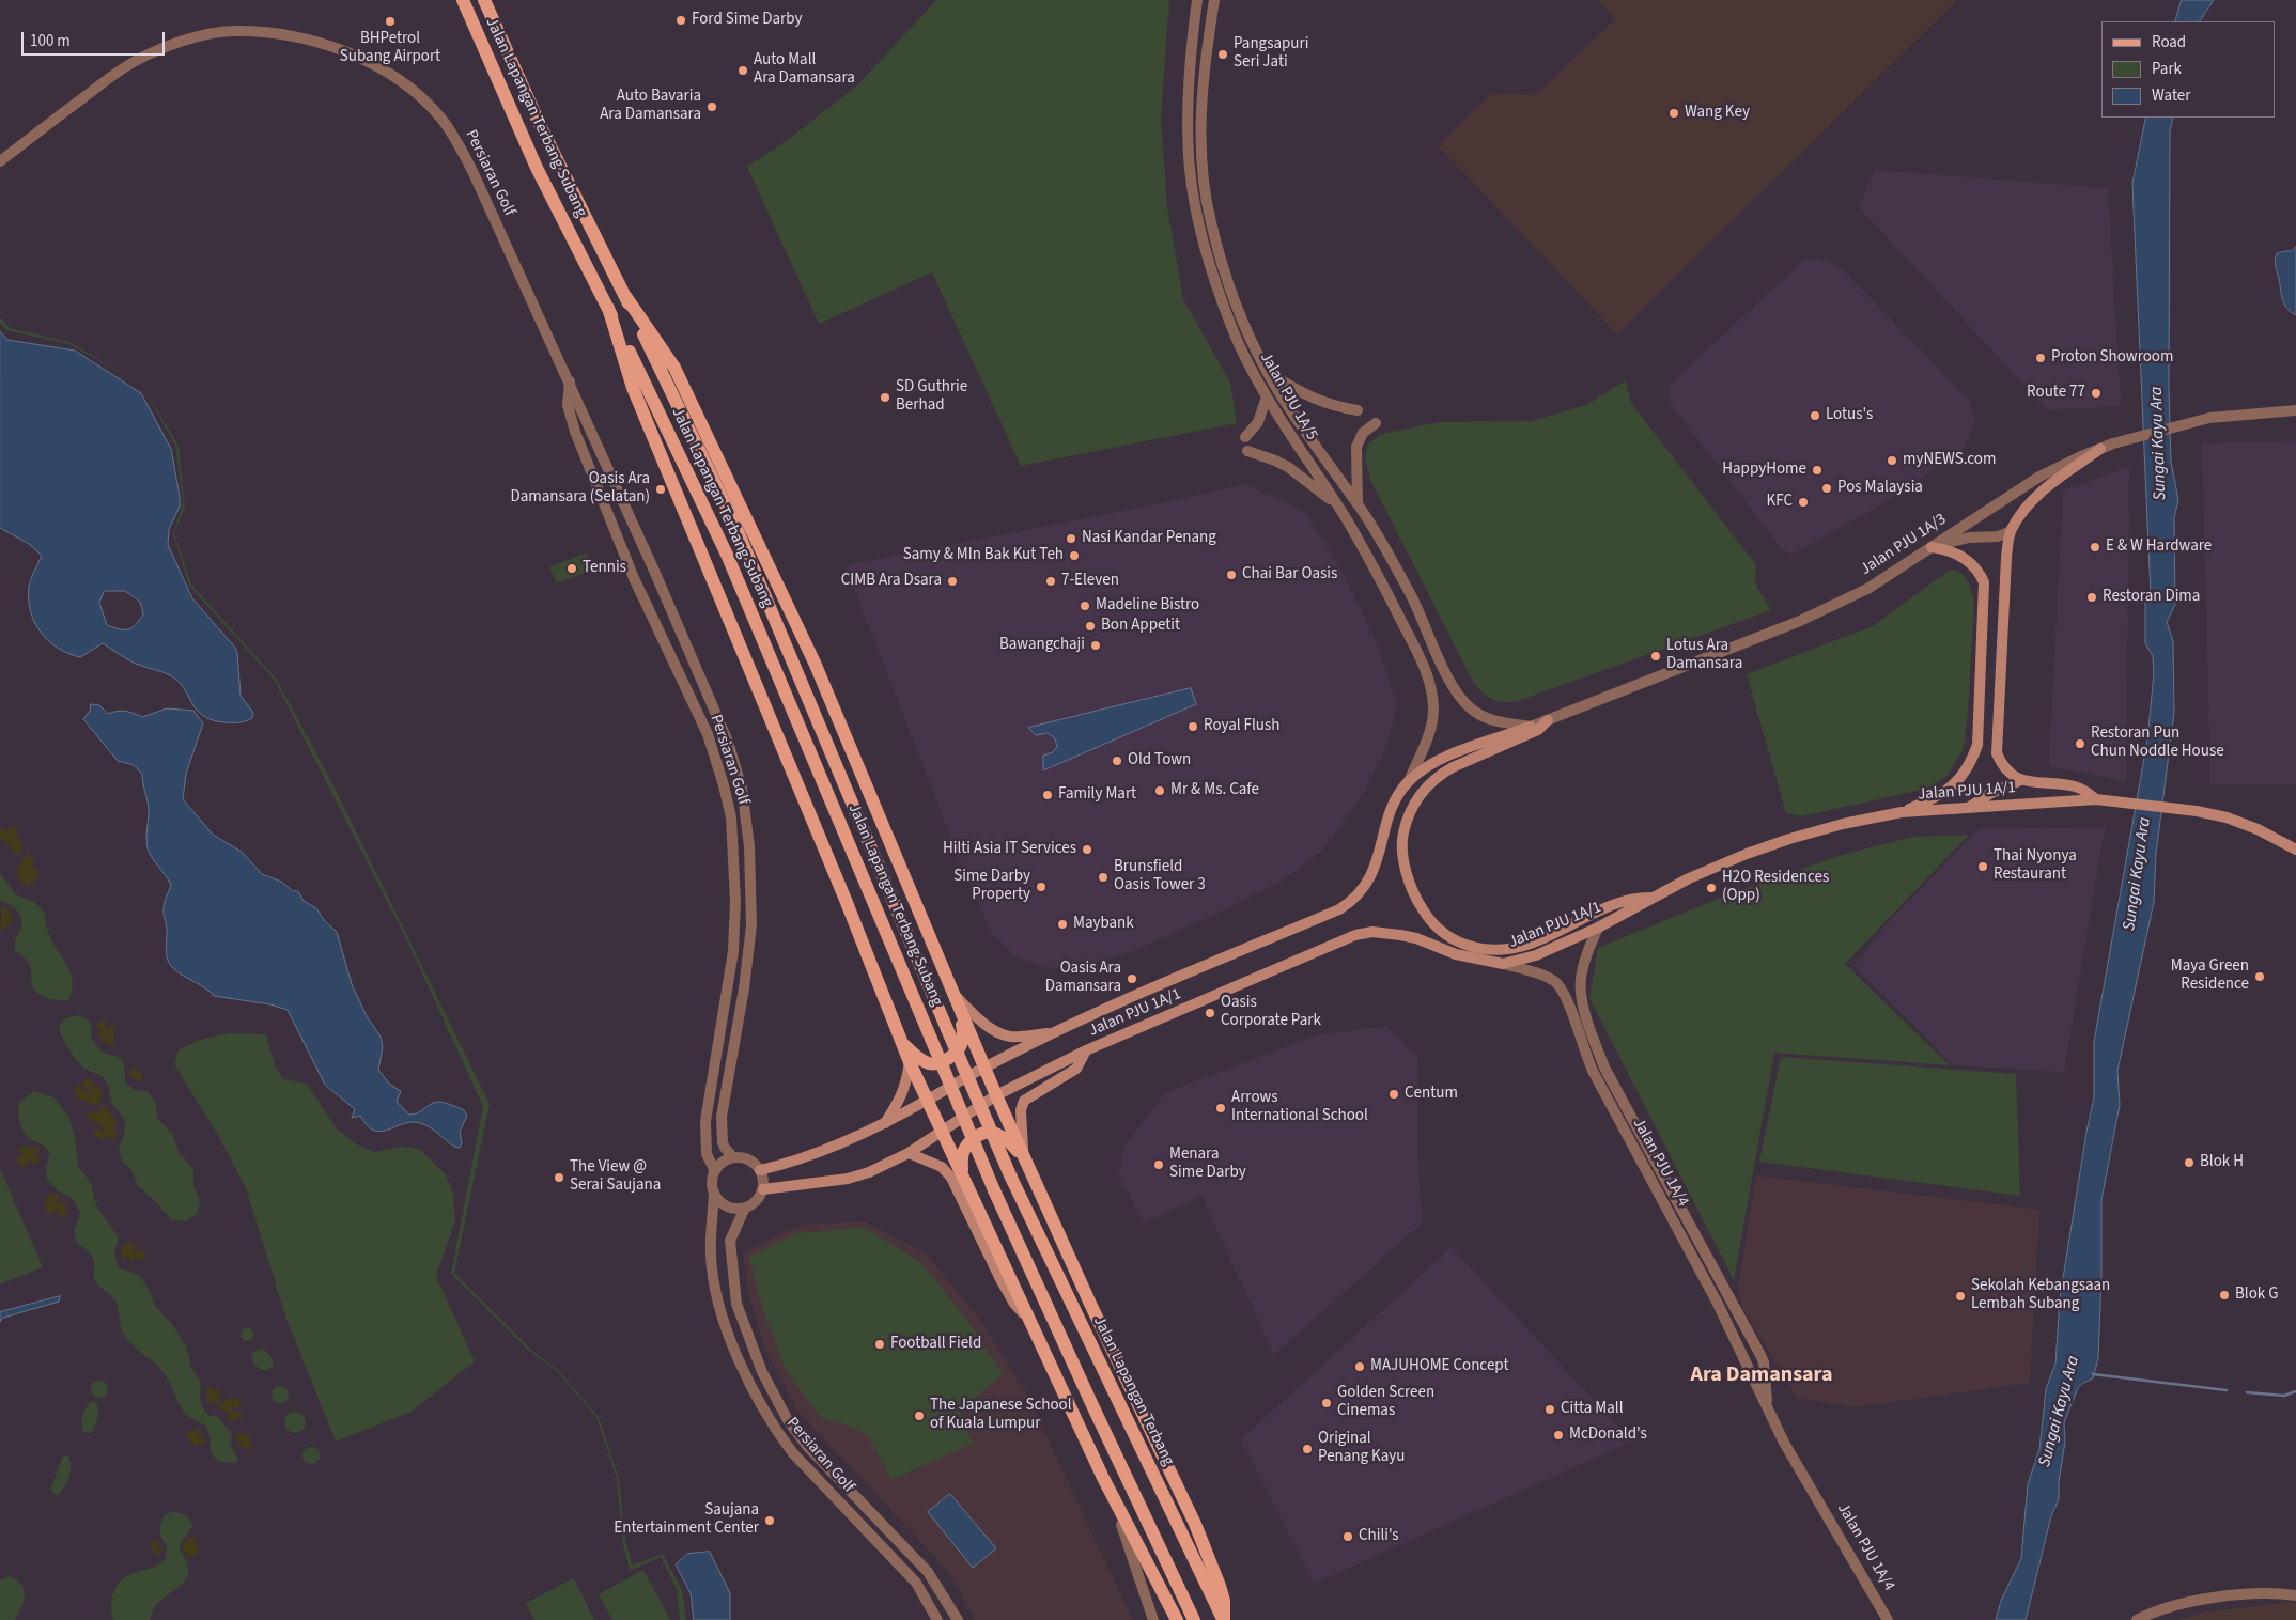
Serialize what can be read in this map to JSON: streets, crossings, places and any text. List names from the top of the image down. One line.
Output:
{"streets":{"main road":["Jalan Lapangan Terbang Subang","Jalan PJU 1A/1","Jalan Lapangan Terbang"],"street":["Persiaran Golf","Jalan PJU 1A/5","Jalan PJU 1A/3","Jalan PJU 1A/4"]},"crossings":[["Jalan Lapangan Terbang Subang","Jalan Lapangan Terbang"],["Persiaran Golf","Jalan PJU 1A/1"],["Jalan PJU 1A/5","Jalan PJU 1A/3"],["Jalan PJU 1A/5","Jalan PJU 1A/1"],["Jalan PJU 1A/3","Jalan PJU 1A/1"],["Jalan PJU 1A/1","Jalan PJU 1A/4"]],"districts":["Ara Damansara"],"water":["Sungai Kayu Ara"],"places":["Ford Sime Darby","BHPetrol Subang Airport","Pangsapuri Seri Jati","Auto Mall Ara Damansara","Auto Bavaria Ara Damansara","Wang Key","Proton Showroom","Route 77","SD Guthrie Berhad","Lotus's","myNEWS.com","HappyHome","Pos Malaysia","Oasis Ara Damansara (Selatan)","KFC","Nasi Kandar Penang","E & W Hardware","Samy & MIn Bak Kut Teh","Tennis","Chai Bar Oasis","CIMB Ara Dsara","7-Eleven","Restoran Dima","Madeline Bistro","Bon Appetit","Bawangchaji","Lotus Ara Damansara","Royal Flush","Restoran Pun Chun Noddle House","Old Town","Mr & Ms. Cafe","Family Mart","Hilti Asia IT Services","Thai Nyonya Restaurant","Brunsfield Oasis Tower 3","Sime Darby Property","H2O Residences (Opp)","Maybank","Maya Green Residence","Oasis Ara Damansara","Oasis Corporate Park","Centum","Arrows International School","Blok H","Menara Sime Darby","The View @ Serai Saujana","Blok G","Sekolah Kebangsaan Lembah Subang","Football Field","MAJUHOME Concept","Golden Screen Cinemas","Citta Mall","The Japanese School of Kuala Lumpur","McDonald's","Original Penang Kayu","Saujana Entertainment Center","Chili's"],"legend":["Road","Park","Water"],"scale_bar":"100 m"}
